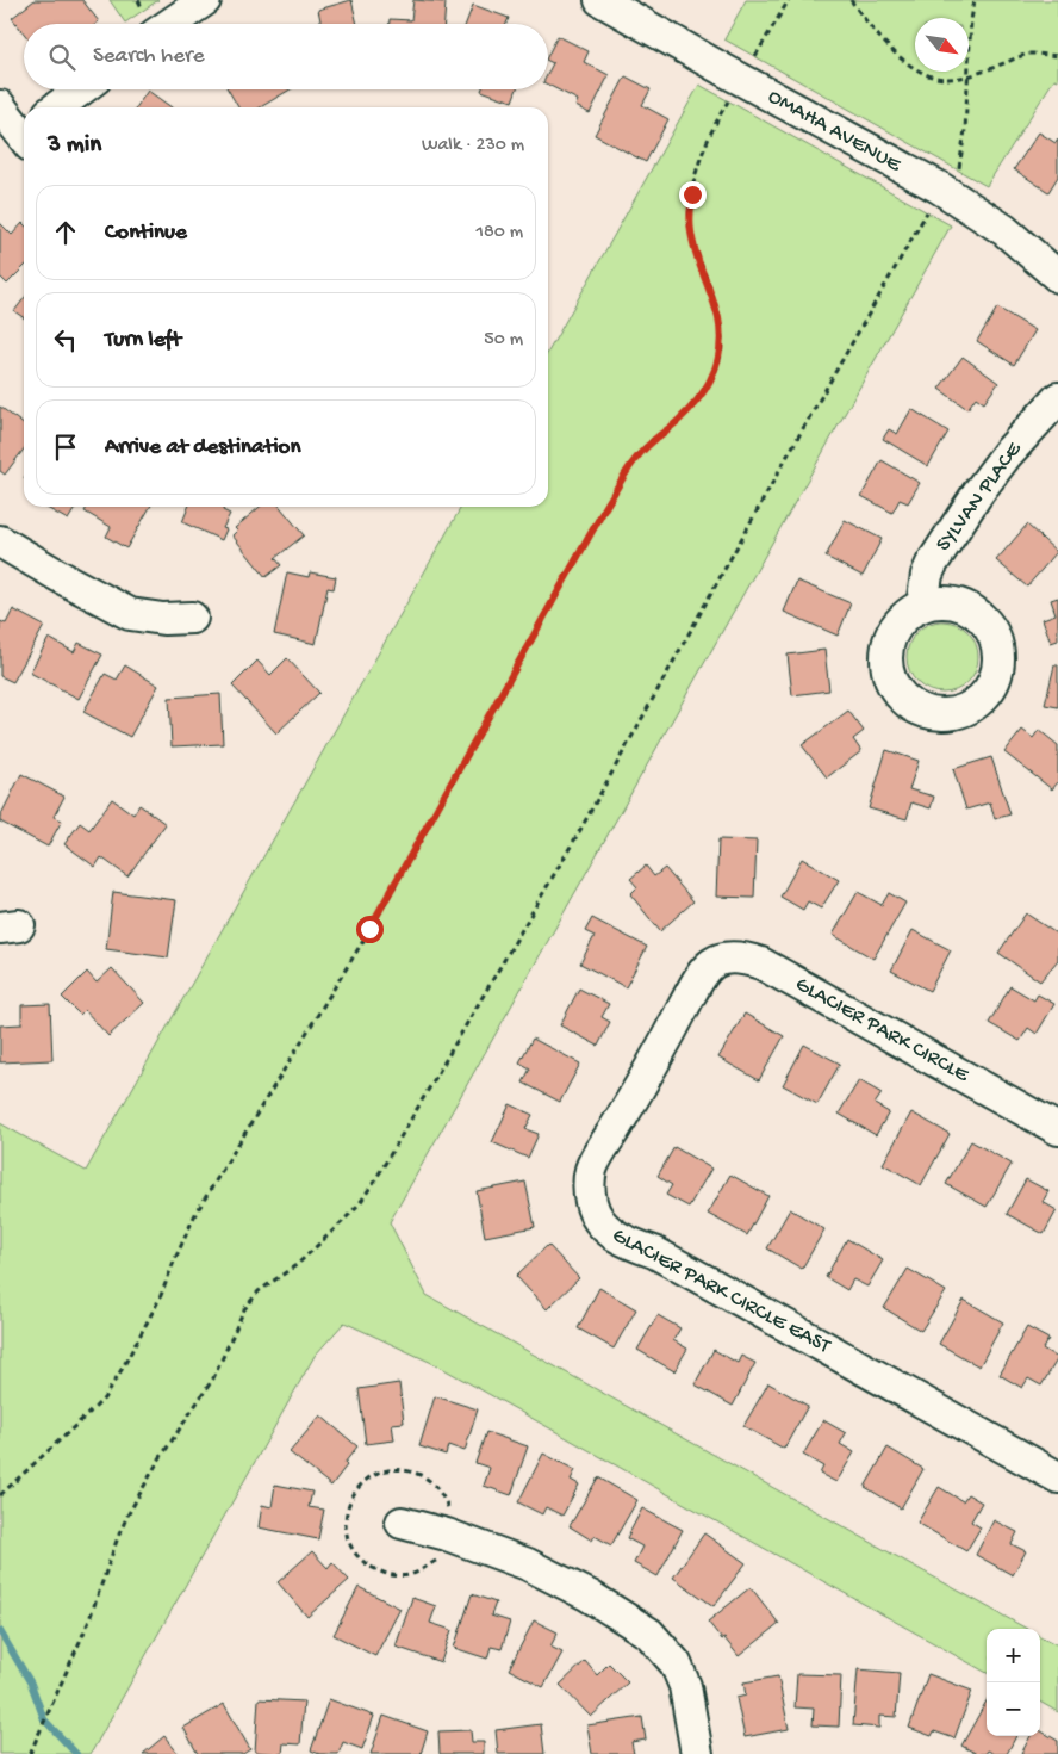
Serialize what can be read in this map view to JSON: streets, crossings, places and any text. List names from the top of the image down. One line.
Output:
{"streets":{"street":["OMAHA AVENUE","SYLVAN PLACE","GLACIER PARK CIRCLE","GLACIER PARK CIRCLE EAST"]},"crossings":[["GLACIER PARK CIRCLE","GLACIER PARK CIRCLE EAST"]],"north":"bottom right","page":{"search":"Search here","heading":["3 min","Walk · 230 m"],"list":[["Continue","180 m"],["Turn left","50 m"],"Arrive at destination"],"map_buttons":["+","−"]}}
